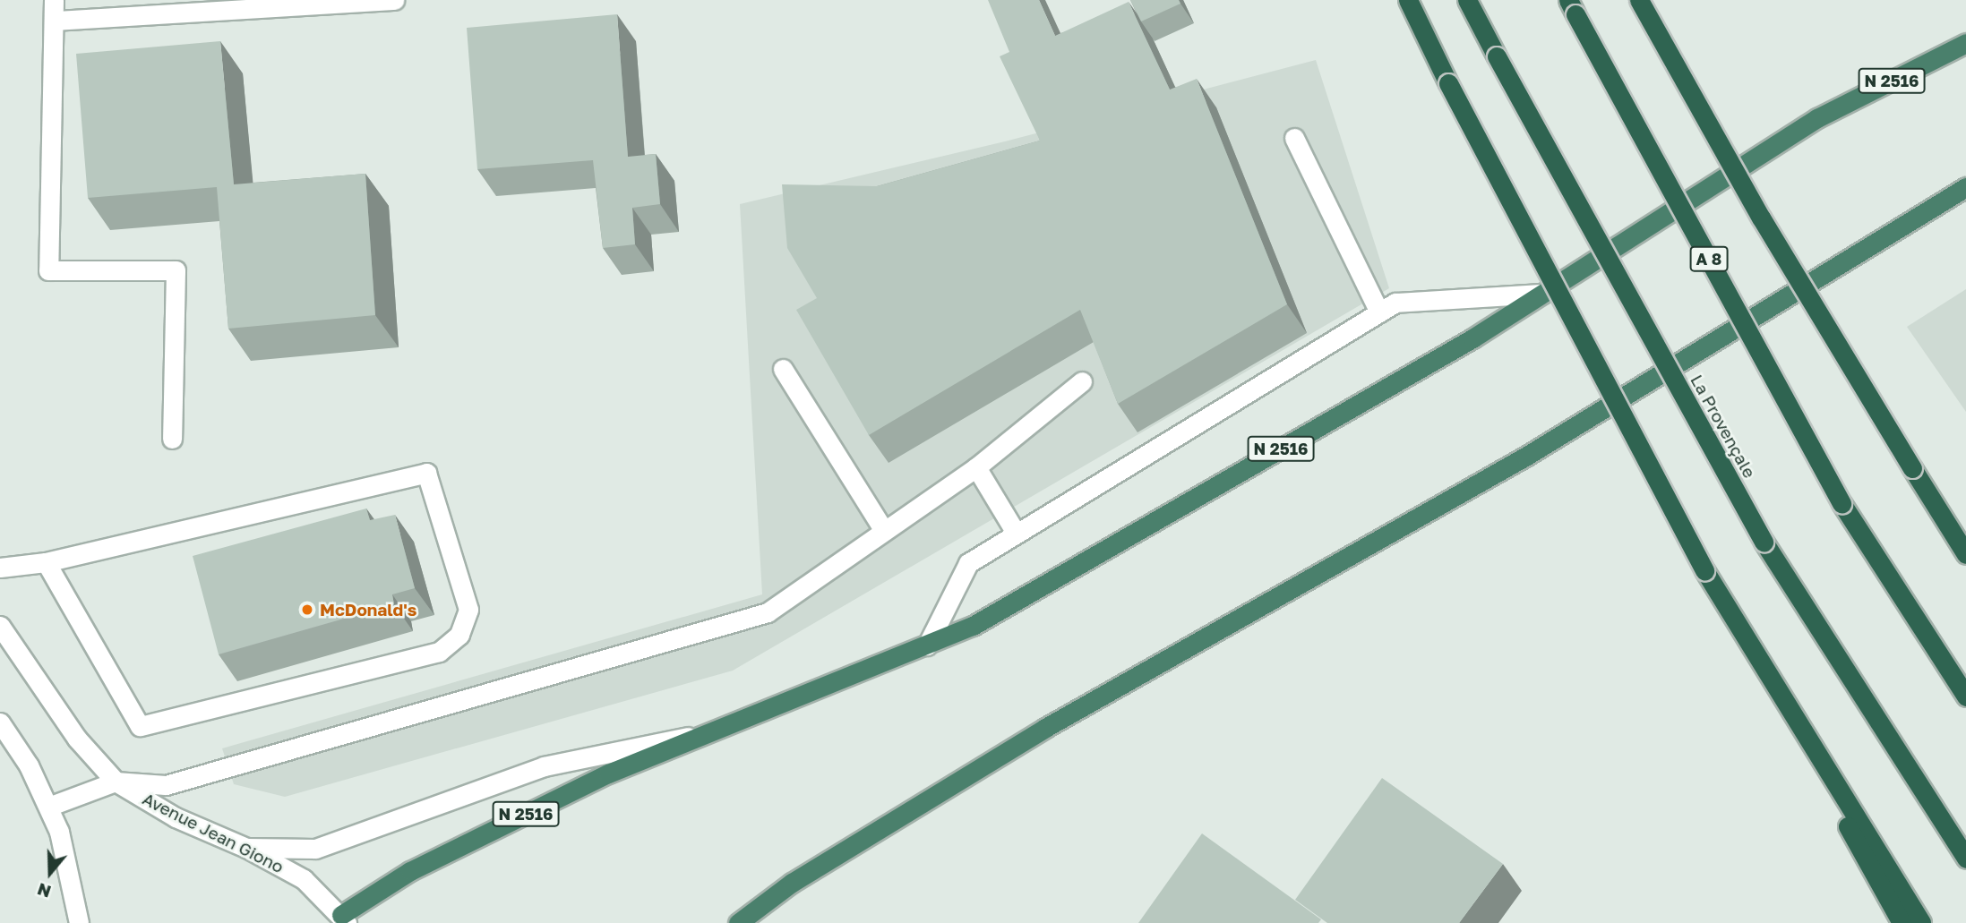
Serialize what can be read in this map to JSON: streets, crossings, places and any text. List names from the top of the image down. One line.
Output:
{"streets":{"highway":["N 2516","A 8","La Provençale"],"main road":["Avenue Jean Giono"]},"crossings":[["N 2516","Avenue Jean Giono"]],"places":["McDonald's"],"north":"bottom"}
